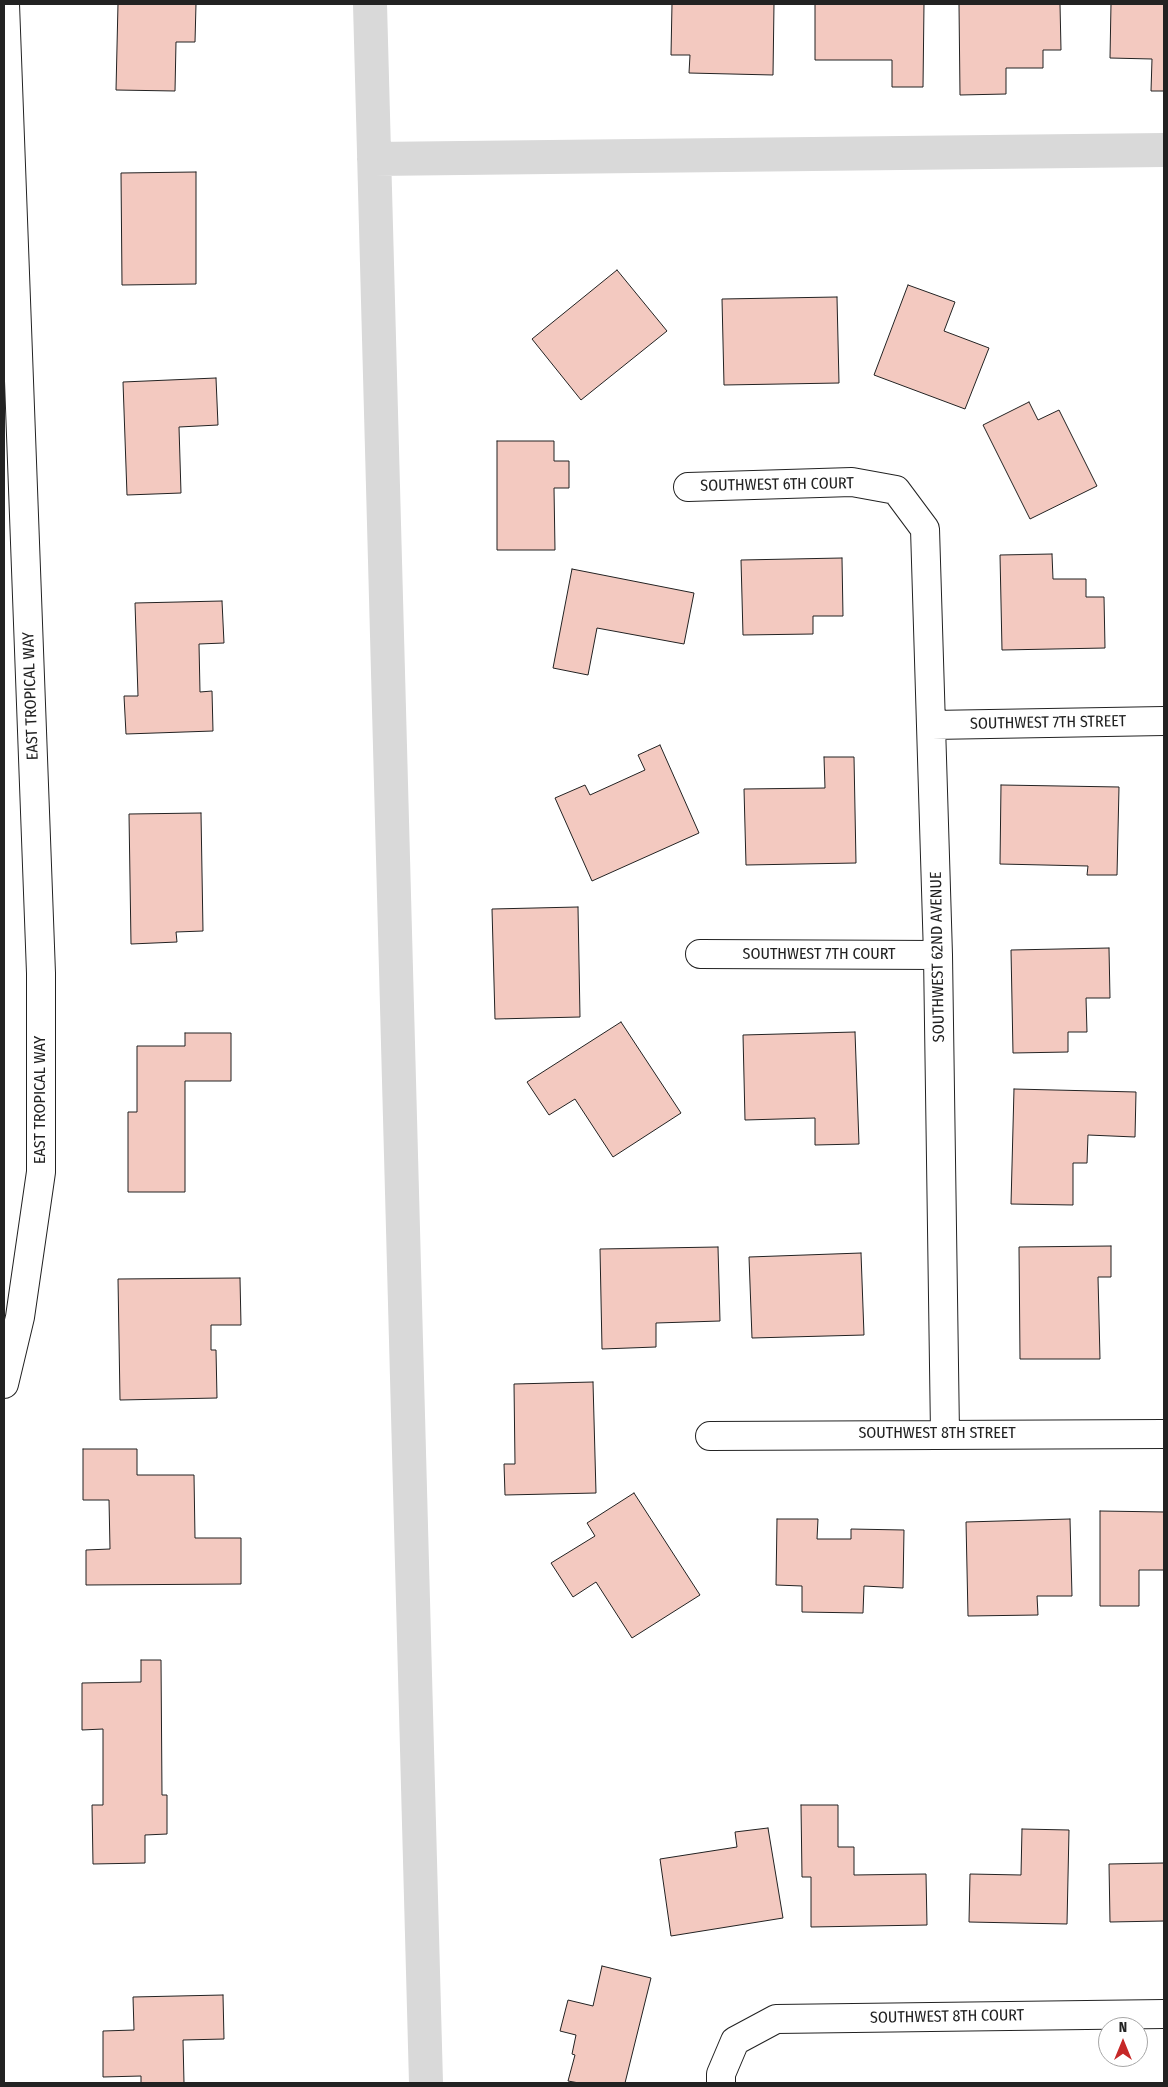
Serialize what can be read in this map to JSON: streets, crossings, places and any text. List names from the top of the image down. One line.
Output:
{"streets":{"street":["SOUTHWEST 6TH COURT","EAST TROPICAL WAY","SOUTHWEST 7TH STREET","SOUTHWEST 7TH COURT","SOUTHWEST 62ND AVENUE","SOUTHWEST 8TH STREET","SOUTHWEST 8TH COURT"]},"crossings":[["SOUTHWEST 6TH COURT","SOUTHWEST 62ND AVENUE"],["SOUTHWEST 7TH STREET","SOUTHWEST 62ND AVENUE"],["SOUTHWEST 7TH COURT","SOUTHWEST 62ND AVENUE"],["SOUTHWEST 62ND AVENUE","SOUTHWEST 8TH STREET"]],"north":"top"}
